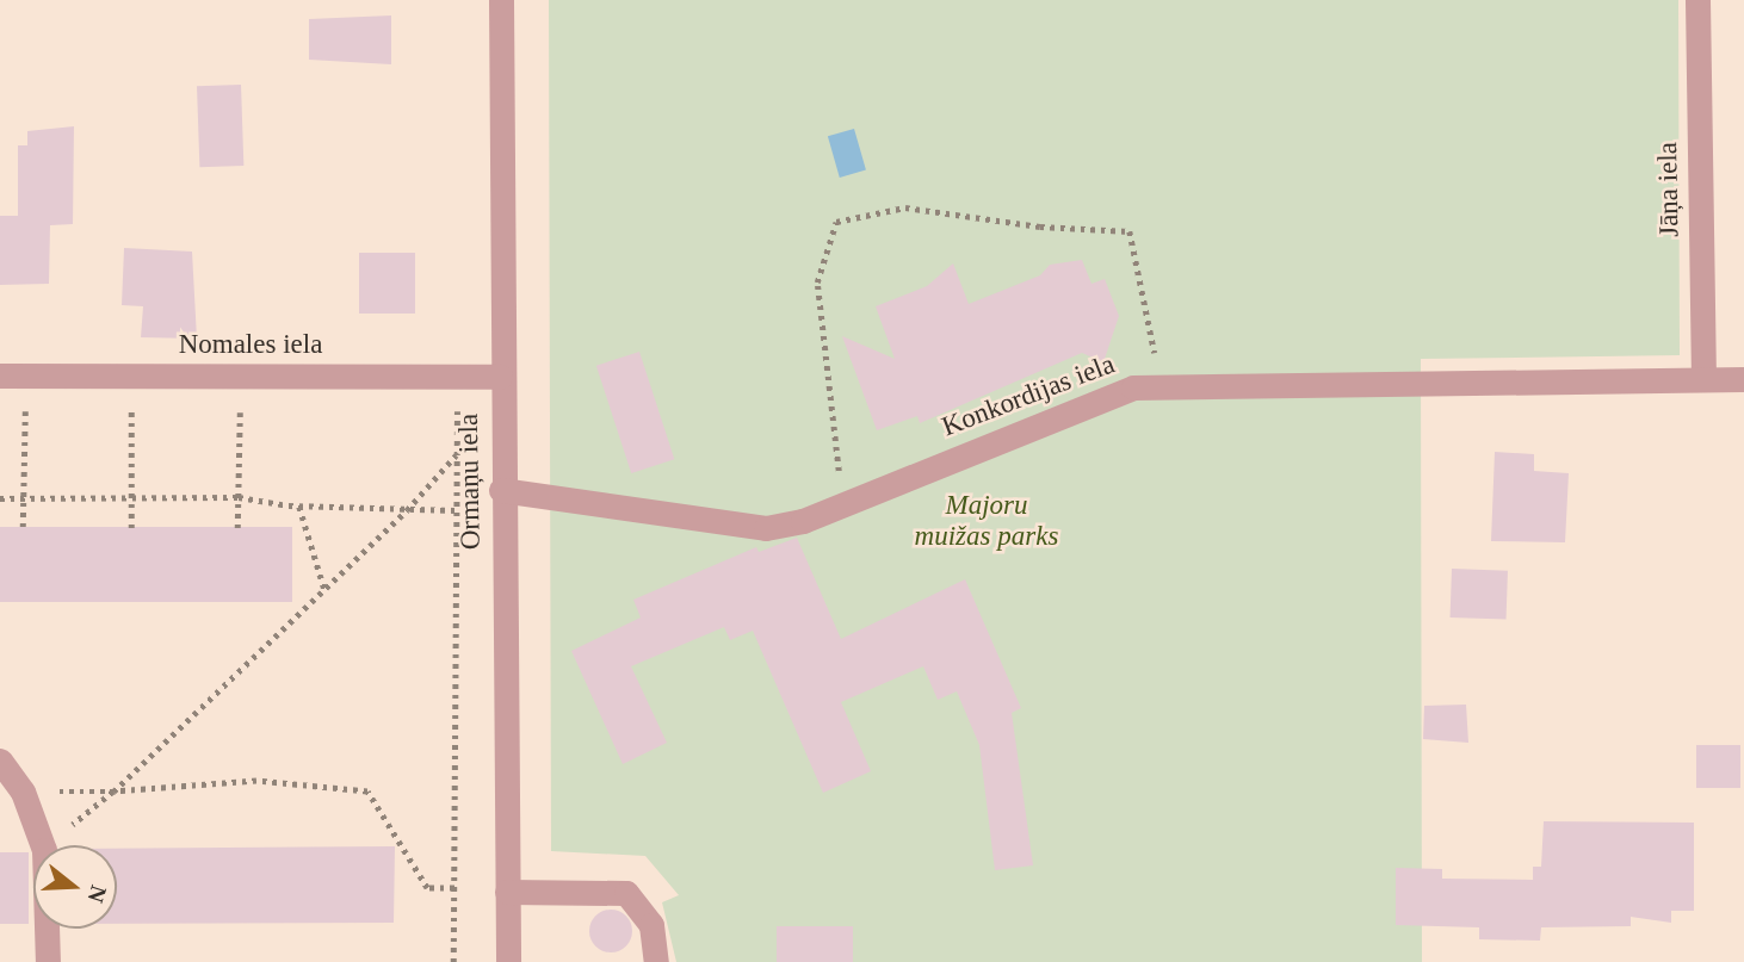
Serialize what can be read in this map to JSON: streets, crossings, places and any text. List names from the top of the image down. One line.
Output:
{"streets":{"street":["Jāņa iela","Nomales iela","Konkordijas iela","Ormaņu iela"]},"crossings":[["Jāņa iela","Konkordijas iela"],["Nomales iela","Ormaņu iela"],["Konkordijas iela","Ormaņu iela"]],"parks":["Majoru muižas parks"],"north":"right"}
